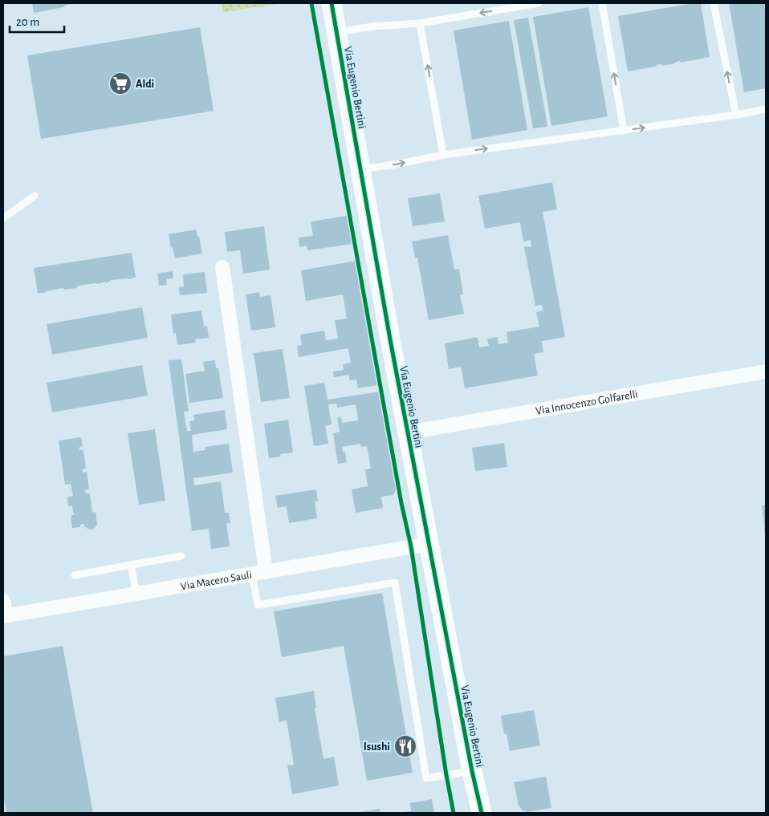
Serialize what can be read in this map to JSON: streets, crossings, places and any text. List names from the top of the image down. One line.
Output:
{"streets":{"main road":["Via Eugenio Bertini"],"street":["Via Innocenzo Golfarelli","Via Macero Sauli"]},"crossings":[["Via Eugenio Bertini","Via Innocenzo Golfarelli"],["Via Eugenio Bertini","Via Macero Sauli"]],"places":{"supermarket":["Aldi"],"restaurant":["Isushi"]},"scale_bar":"20 m"}
